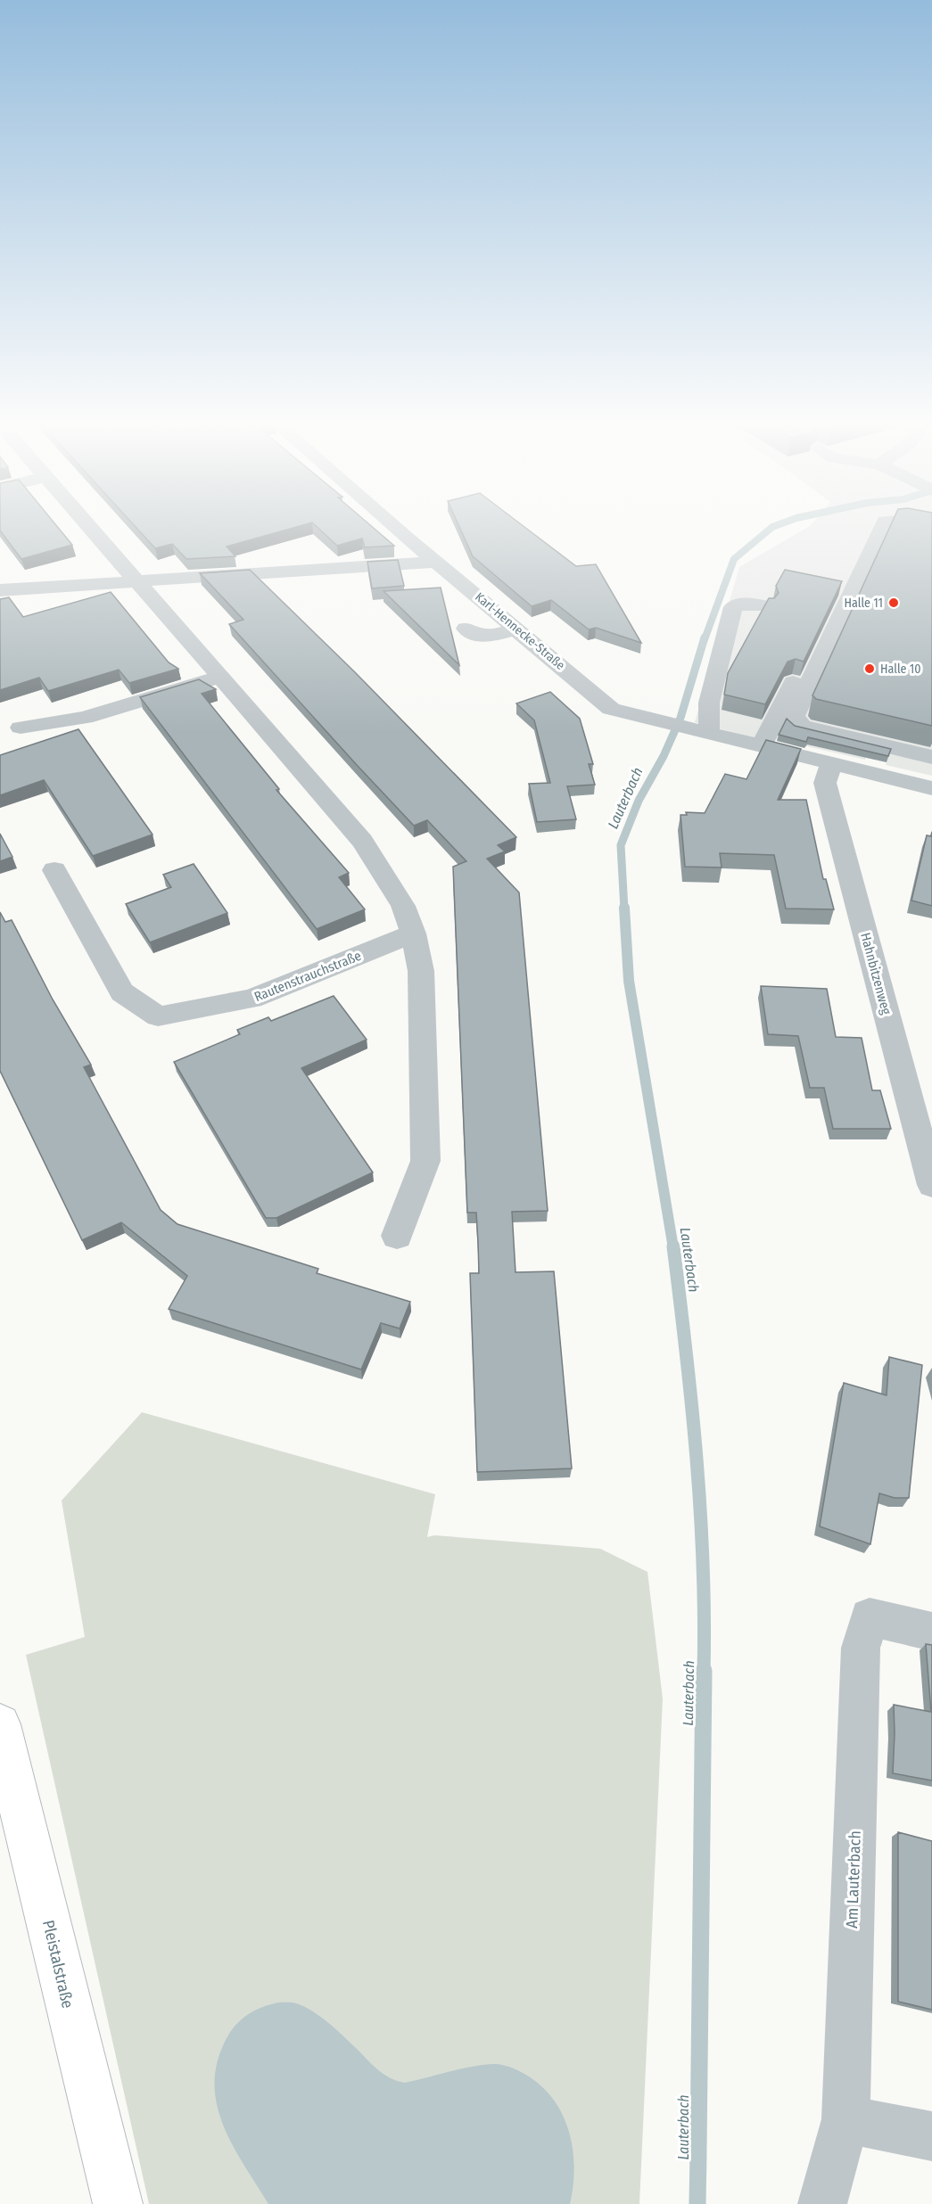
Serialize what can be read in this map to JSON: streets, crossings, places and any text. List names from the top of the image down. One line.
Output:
{"streets":{"main road":["Pleistalstraße"],"street":["Karl-Hennecke-Straße","Hahnbitzenweg","Rautenstrauchstraße","Am Lauterbach"]},"crossings":[["Karl-Hennecke-Straße","Hahnbitzenweg"]],"water":["Lauterbach"],"places":["Halle 11","Halle 10"]}
